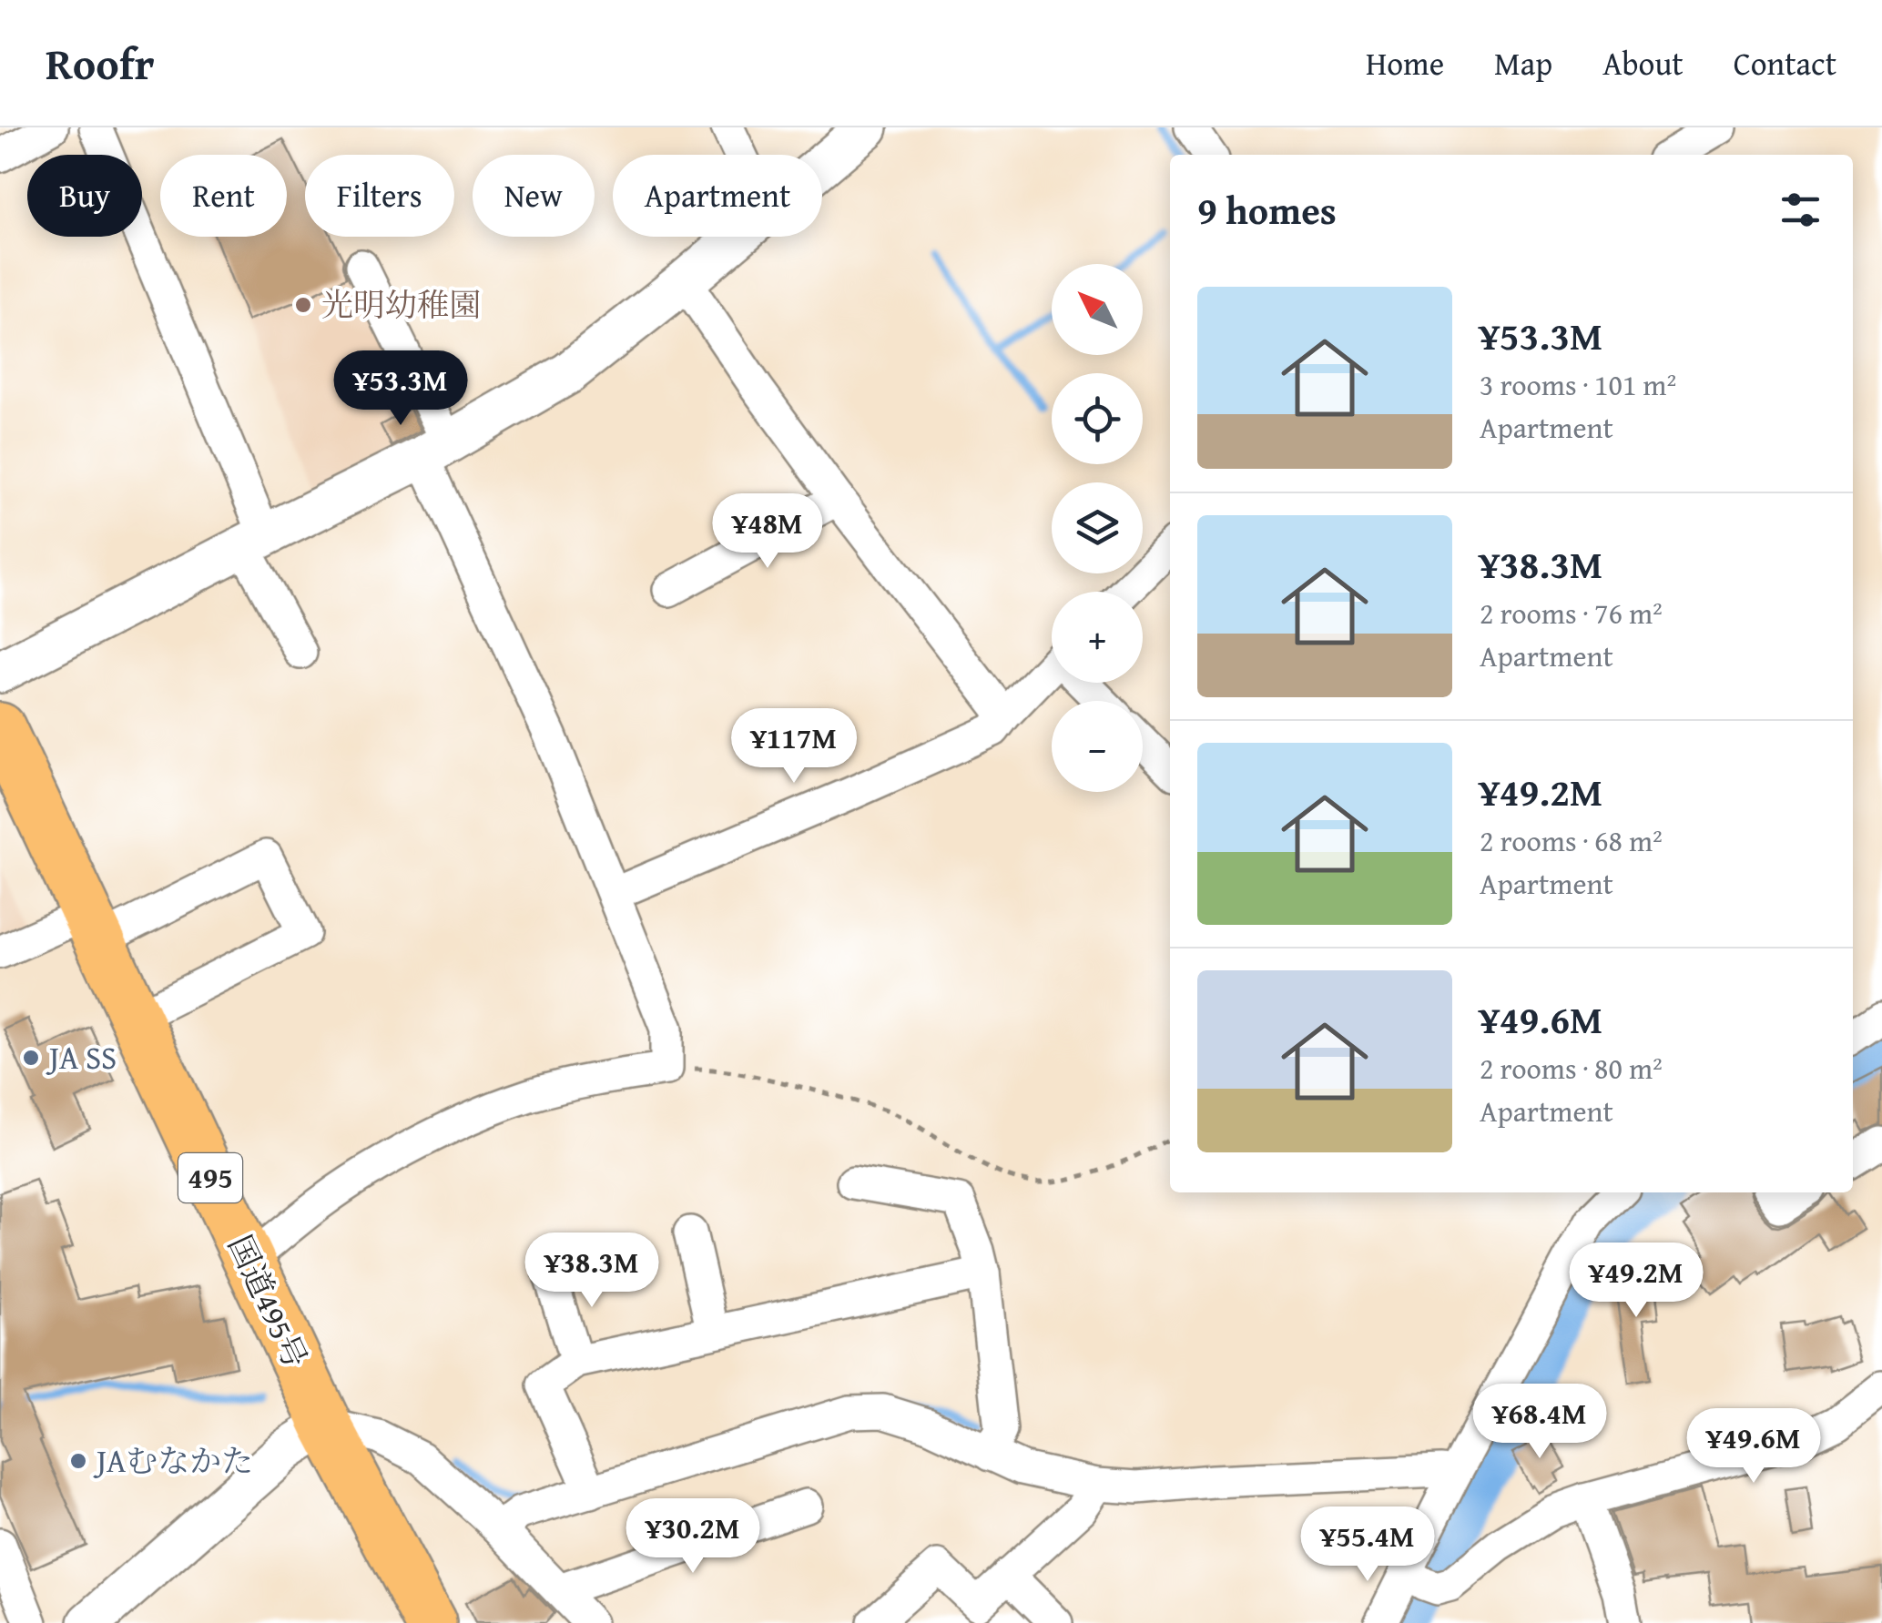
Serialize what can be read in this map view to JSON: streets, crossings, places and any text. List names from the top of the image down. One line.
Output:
{"streets":{"highway":["495","国道495号"]},"places":["光明幼稚園","JA SS","JAむなかた"],"north":"top left","page":{"header":"Roofr","nav":["Home","Map","About","Contact"],"chip":["Buy","Rent","Filters","New","Apartment"],"heading":"9 homes","map_buttons":["+","−"],"list":[{"name":"¥53.3M","note":"3 rooms · 101 m² · Apartment"},{"name":"¥38.3M","note":"2 rooms · 76 m² · Apartment"},{"name":"¥49.2M","note":"2 rooms · 68 m² · Apartment"},{"name":"¥49.6M","note":"2 rooms · 80 m² · Apartment"}],"price":["¥53.3M","¥48M","¥117M","¥38.3M","¥49.2M","¥68.4M","¥49.6M","¥30.2M","¥55.4M"]}}
